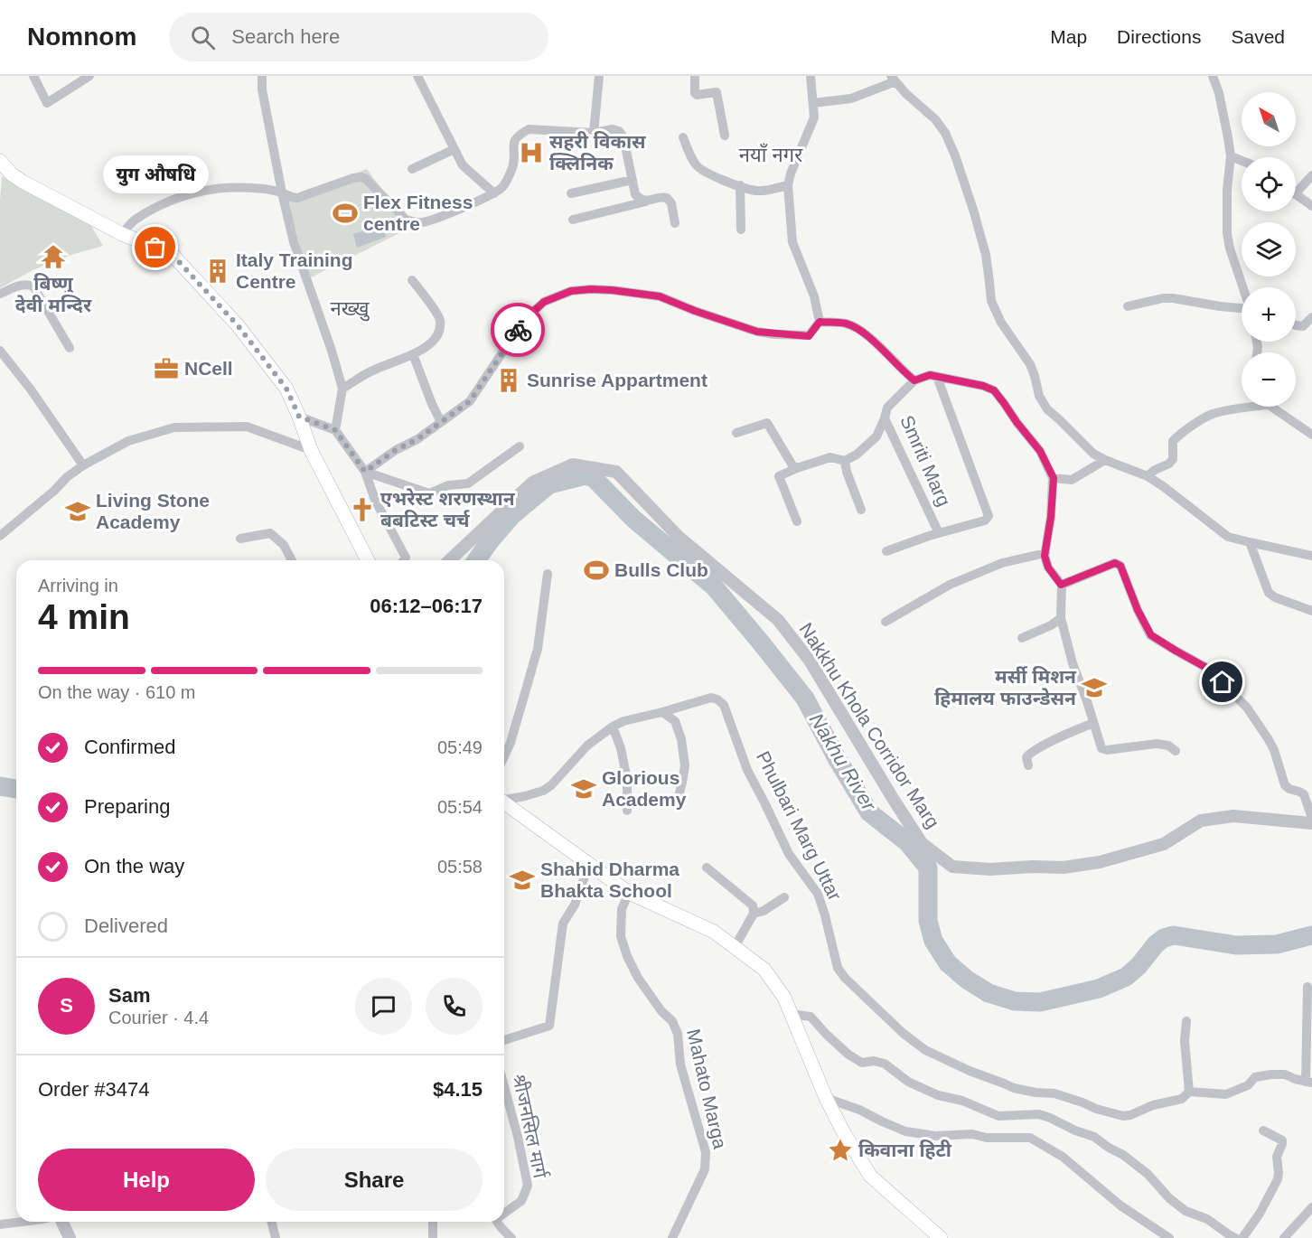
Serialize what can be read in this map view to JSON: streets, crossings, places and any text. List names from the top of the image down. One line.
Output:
{"streets":{"street":["Smriti Marg","Nakkhu Khola Corridor Marg","Phulbari Marg Uttar","Mahato Marga","श्रीजनसिल मार्ग"]},"districts":["नयाँ नगर","नख्खु"],"water":["Nakhu River"],"places":{"hospital":["सहरी विकास क्लिनिक"],"sports":["Flex Fitness centre","Bulls Club"],"other":["युग औषधि"],"temple":["बिष्णु देवी मन्दिर"],"building":["Italy Training Centre","Sunrise Appartment"],"office":["NCell"],"church":["एभरेस्ट शरणस्थान बबटिस्ट चर्च"],"school or university":["Living Stone Academy","मर्सी मिशन हिमालय फाउन्डेसन","Glorious Academy","Shahid Dharma Bhakta School"],"place":["किवाना हिटी"]},"north":"top left","page":{"header":"Nomnom","search":"Search here","nav":["Map","Directions","Saved"],"map_buttons":["+","−"],"bubble":"युग औषधि","heading":["4 min","Arriving in","06:12–06:17"],"panel":["Sam","Courier · 4.4","Order #3474","$4.15"],"bar":"On the way · 610 m","list":[["Confirmed","05:49"],["Preparing","05:54"],["On the way","05:58"],"Delivered"],"round":"S","buttons":["Help","Share"]}}
